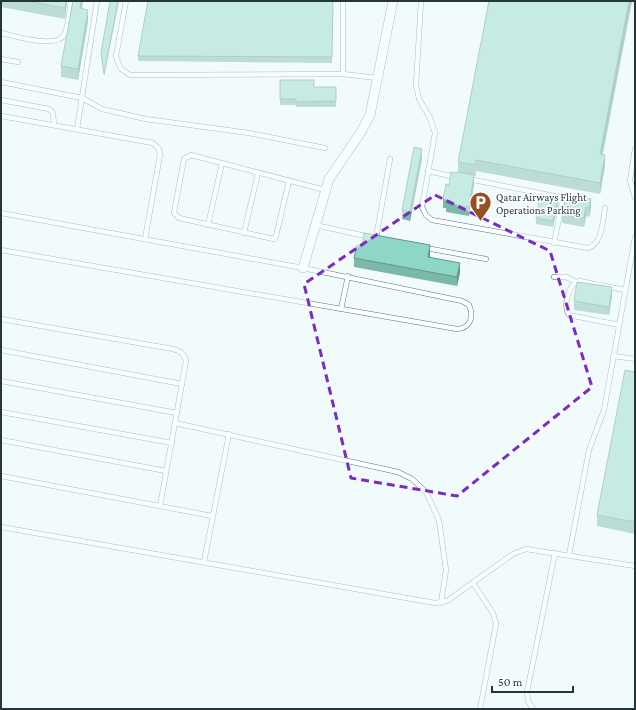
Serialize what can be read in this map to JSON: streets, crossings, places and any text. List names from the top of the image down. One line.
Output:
{"places":{"parking":["Qatar Airways Flight Operations Parking"]},"scale_bar":"50 m"}
